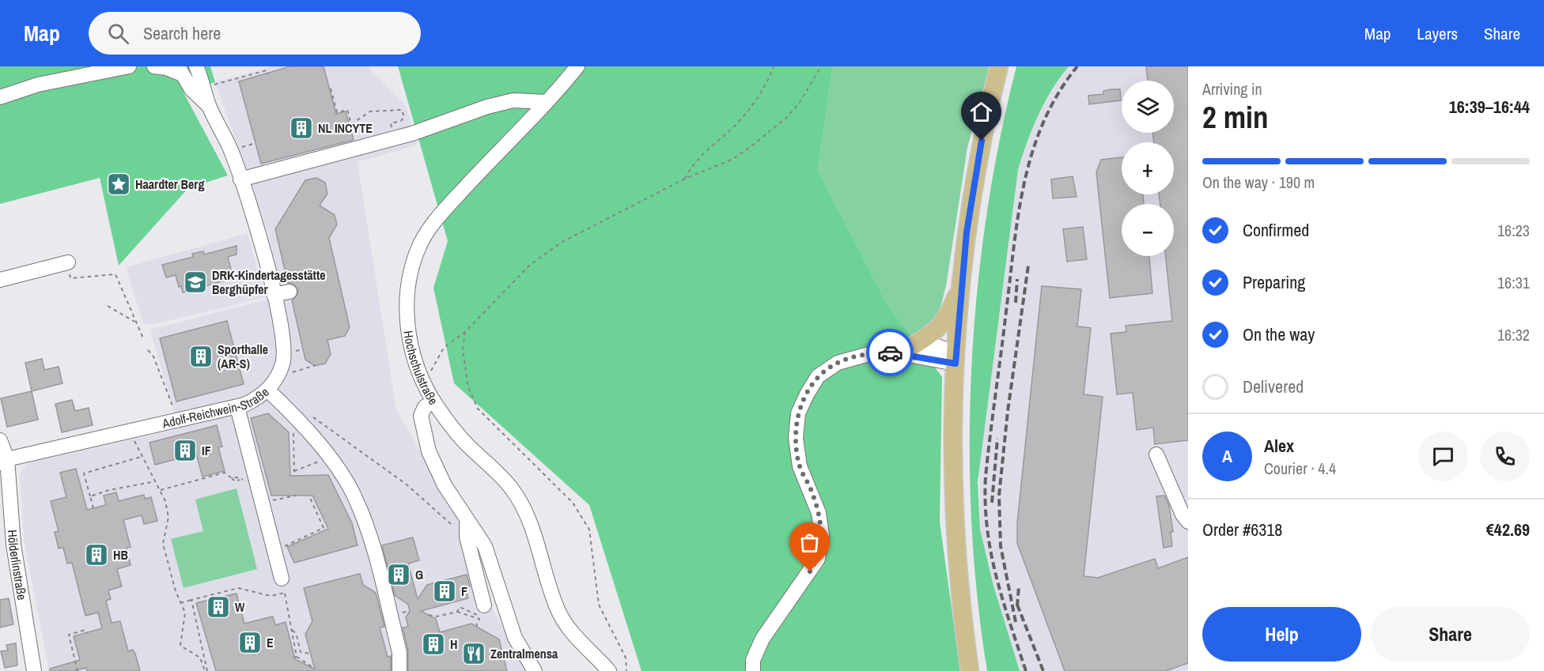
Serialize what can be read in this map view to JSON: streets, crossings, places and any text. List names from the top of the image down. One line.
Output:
{"streets":{"street":["Hochschulstraße","Adolf-Reichwein-Straße","Hölderlinstraße"]},"crossings":[["Adolf-Reichwein-Straße","Hölderlinstraße"]],"places":{"building":["NL INCYTE","Sporthalle (AR-S)","IF","HB","G","F","W","E","H"],"place":["Haardter Berg"],"school or university":["DRK-Kindertagesstätte Berghüpfer"],"restaurant":["Zentralmensa"]},"page":{"header":"Map","search":"Search here","nav":["Map","Layers","Share"],"heading":["2 min","Arriving in","16:39–16:44"],"panel":["Alex","Courier · 4.4","Order #6318","€42.69"],"map_buttons":["+","−"],"bar":"On the way · 190 m","list":[["Confirmed","16:23"],["Preparing","16:31"],["On the way","16:32"],"Delivered"],"round":"A","buttons":["Help","Share"]}}
